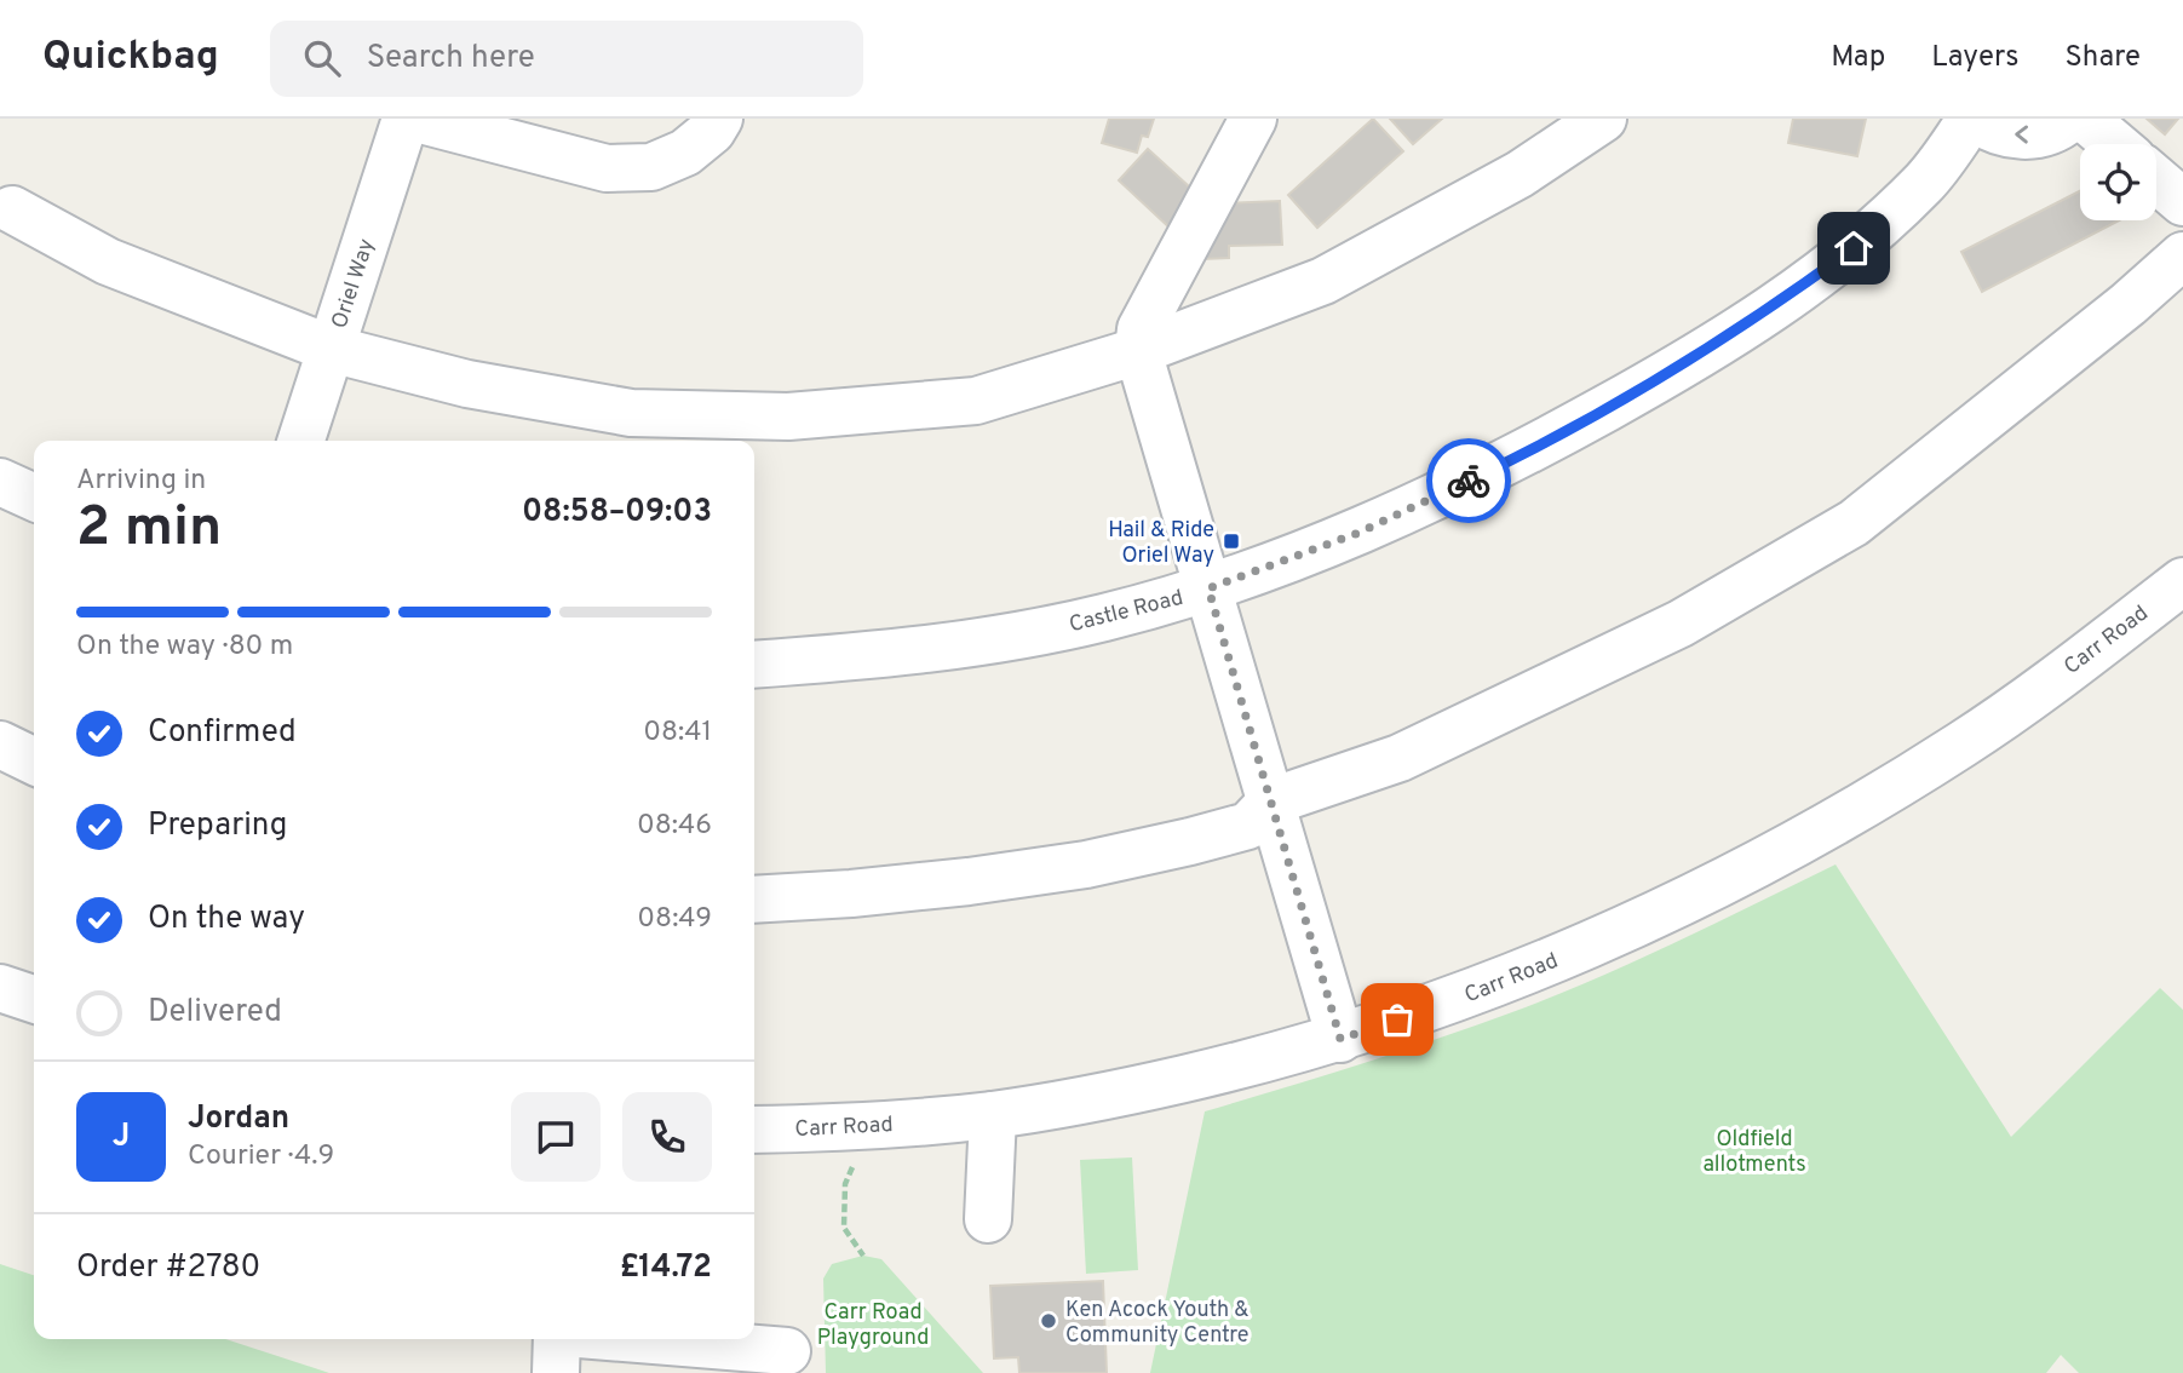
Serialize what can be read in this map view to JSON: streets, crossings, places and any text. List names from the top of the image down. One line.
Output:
{"streets":{"street":["Oriel Way","Castle Road","Carr Road"]},"parks":["Oldfield allotments","Carr Road Playground"],"places":{"transit":["Hail & Ride Oriel Way"],"other":["Ken Acock Youth & Community Centre"]},"page":{"header":"Quickbag","search":"Search here","nav":["Map","Layers","Share"],"heading":["2 min","Arriving in","08:58–09:03"],"panel":["Jordan","Courier · 4.9","Order #2780","£14.72"],"bar":"On the way · 80 m","list":[["Confirmed","08:41"],["Preparing","08:46"],["On the way","08:49"],"Delivered"],"round":"J"}}
